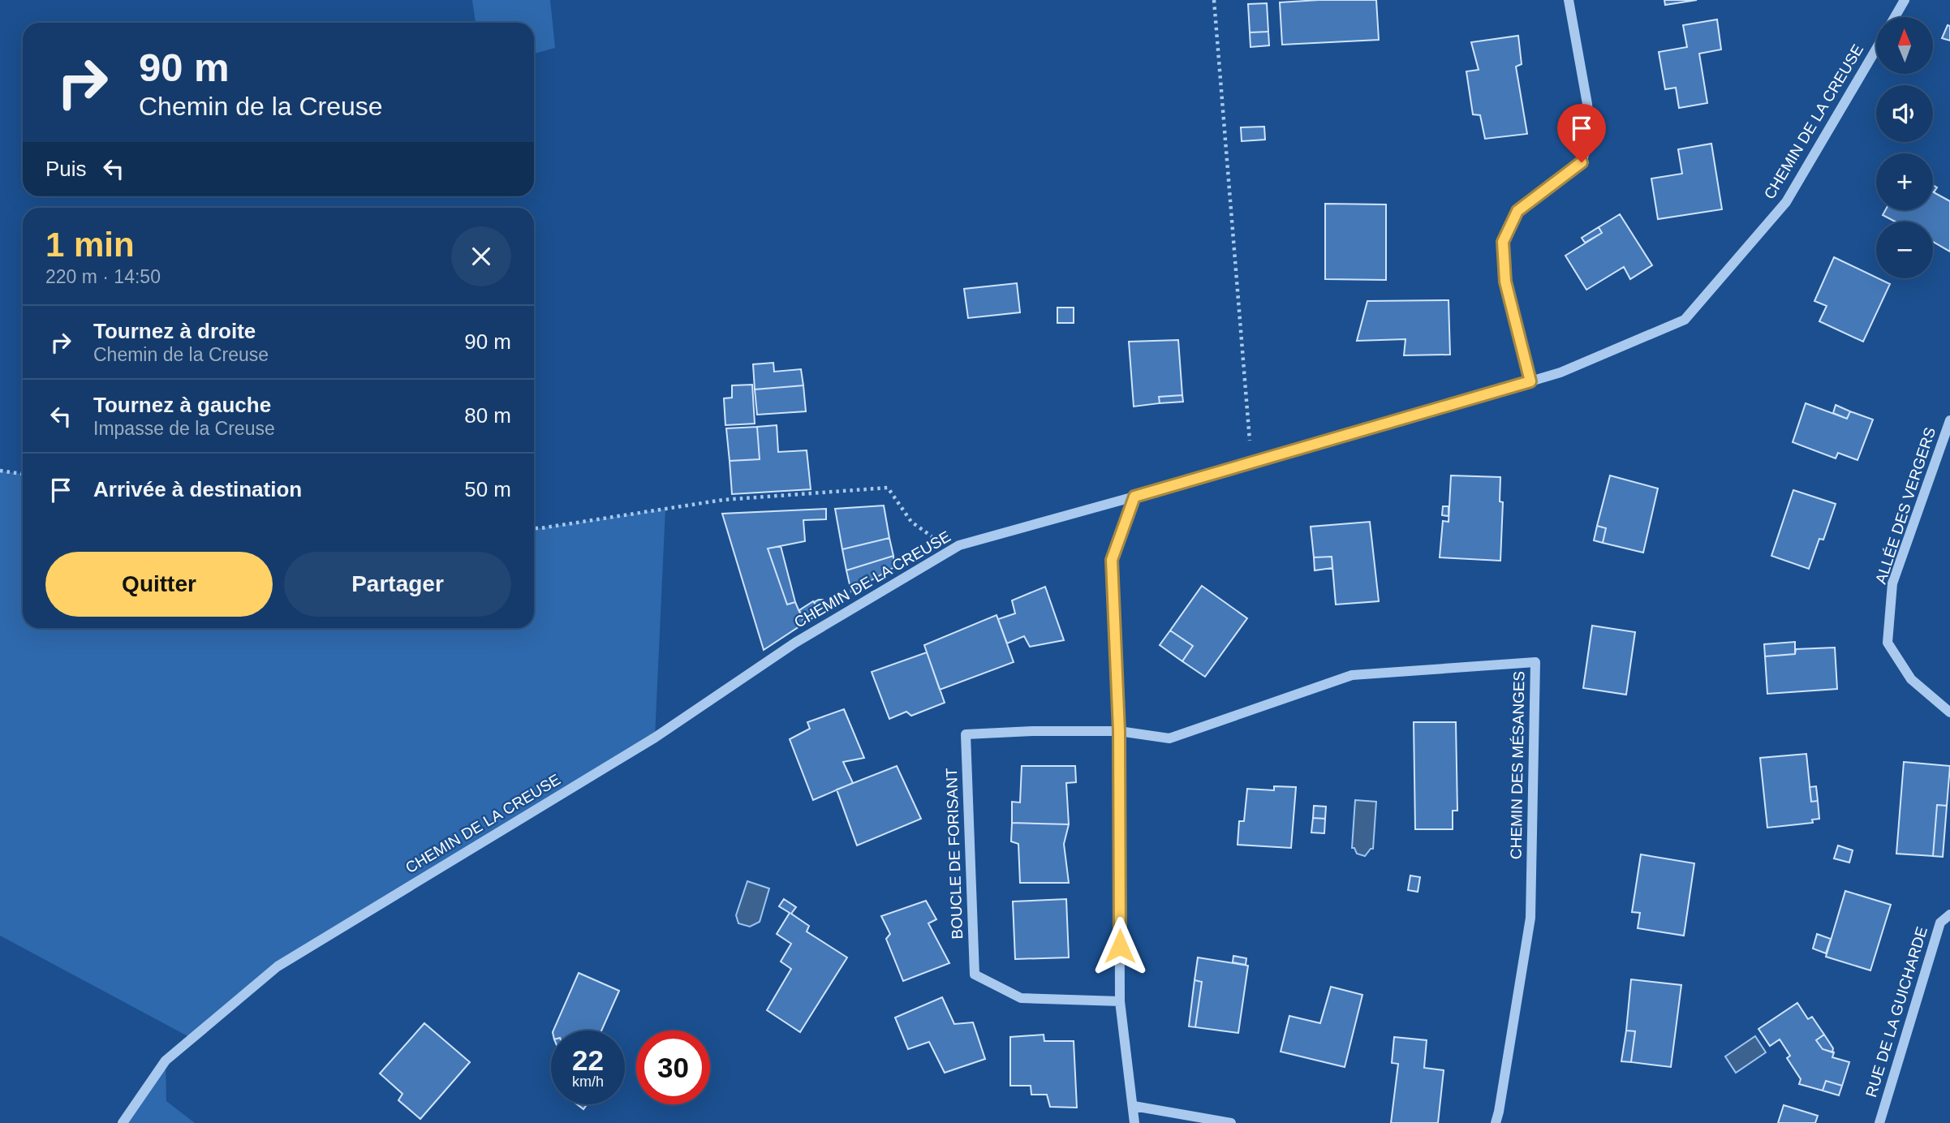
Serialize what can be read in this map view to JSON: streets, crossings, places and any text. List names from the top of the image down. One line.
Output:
{"streets":{"street":["CHEMIN DE LA CREUSE","ALLÉE DES VERGERS","CHEMIN DES MÉSANGES","BOUCLE DE FORISANT","RUE DE LA GUICHARDE"]},"crossings":[["CHEMIN DES MÉSANGES","BOUCLE DE FORISANT"]],"north":"top","page":{"map_buttons":["+","−"],"turn":["90 m","Chemin de la Creuse"],"then":"Puis","heading":["1 min","220 m · 14:50"],"list":[{"name":"Tournez à droite","note":"Chemin de la Creuse","value":"90 m"},{"name":"Tournez à gauche","note":"Impasse de la Creuse","value":"80 m"},{"name":"Arrivée à destination","value":"50 m"}],"buttons":["Quitter","Partager"],"speed":"22 km/h","limit":"30"}}
